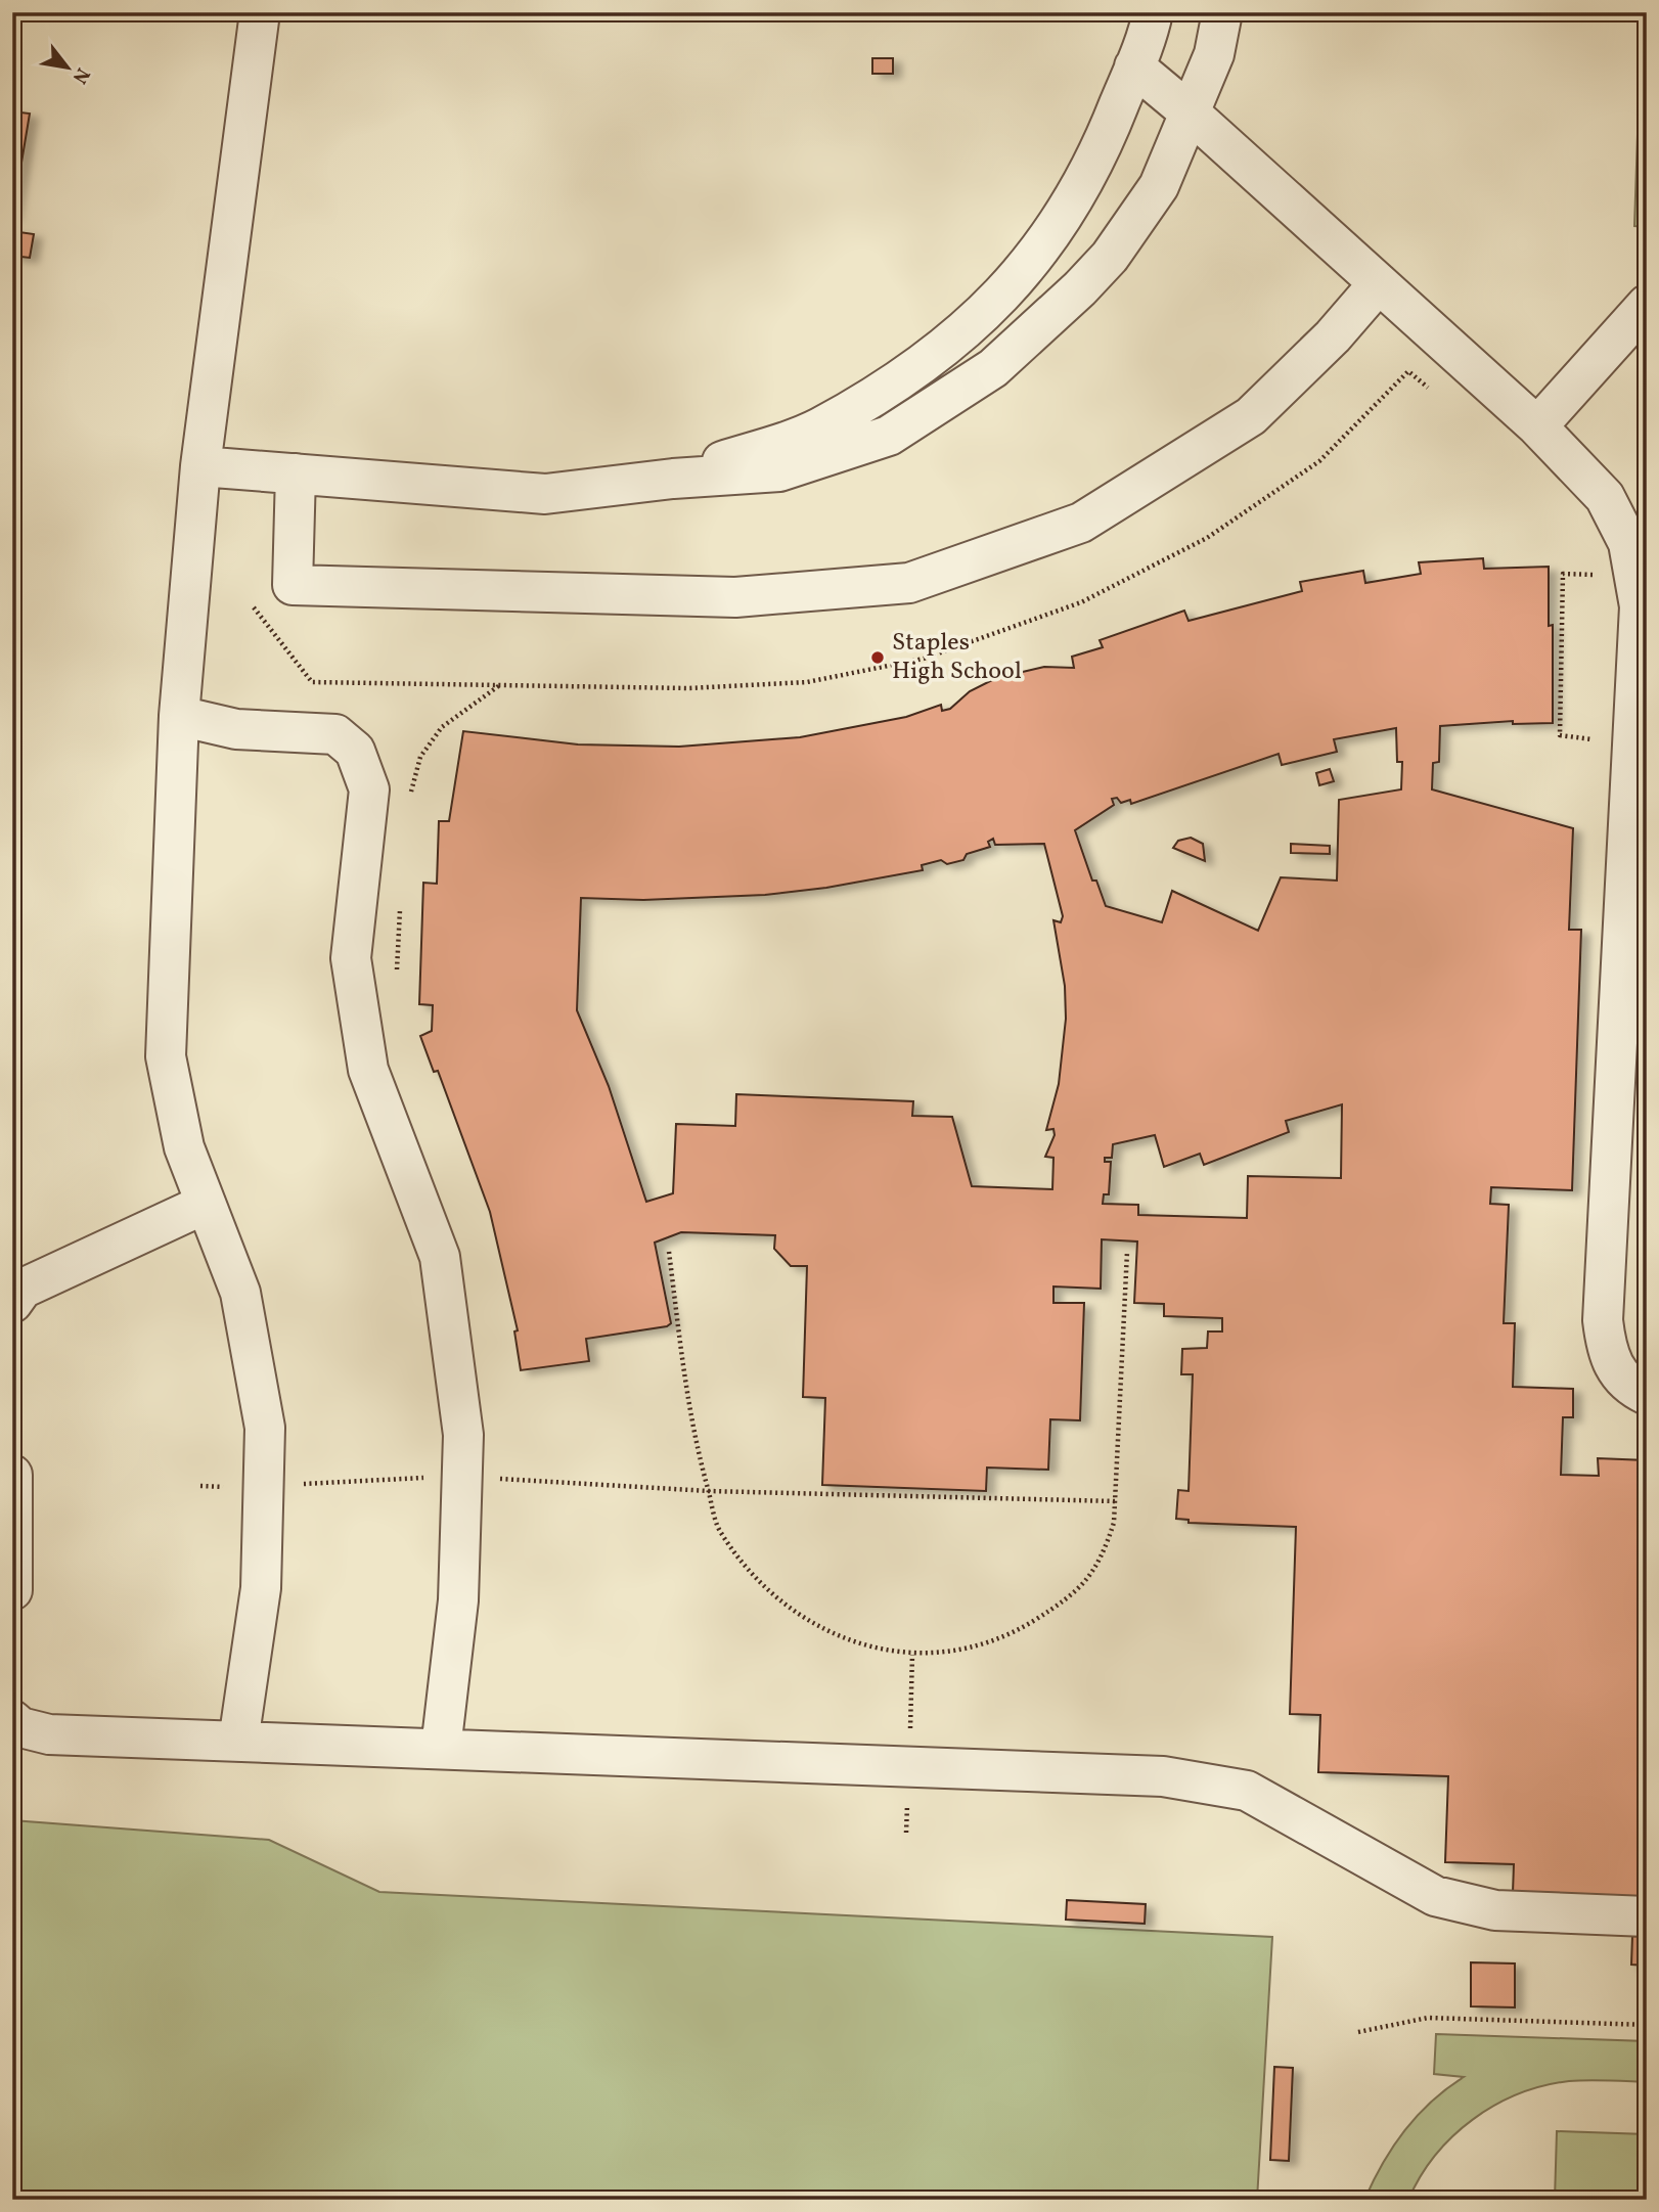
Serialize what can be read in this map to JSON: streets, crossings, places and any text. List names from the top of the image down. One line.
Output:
{"places":["Staples High School"],"north":"bottom right"}
